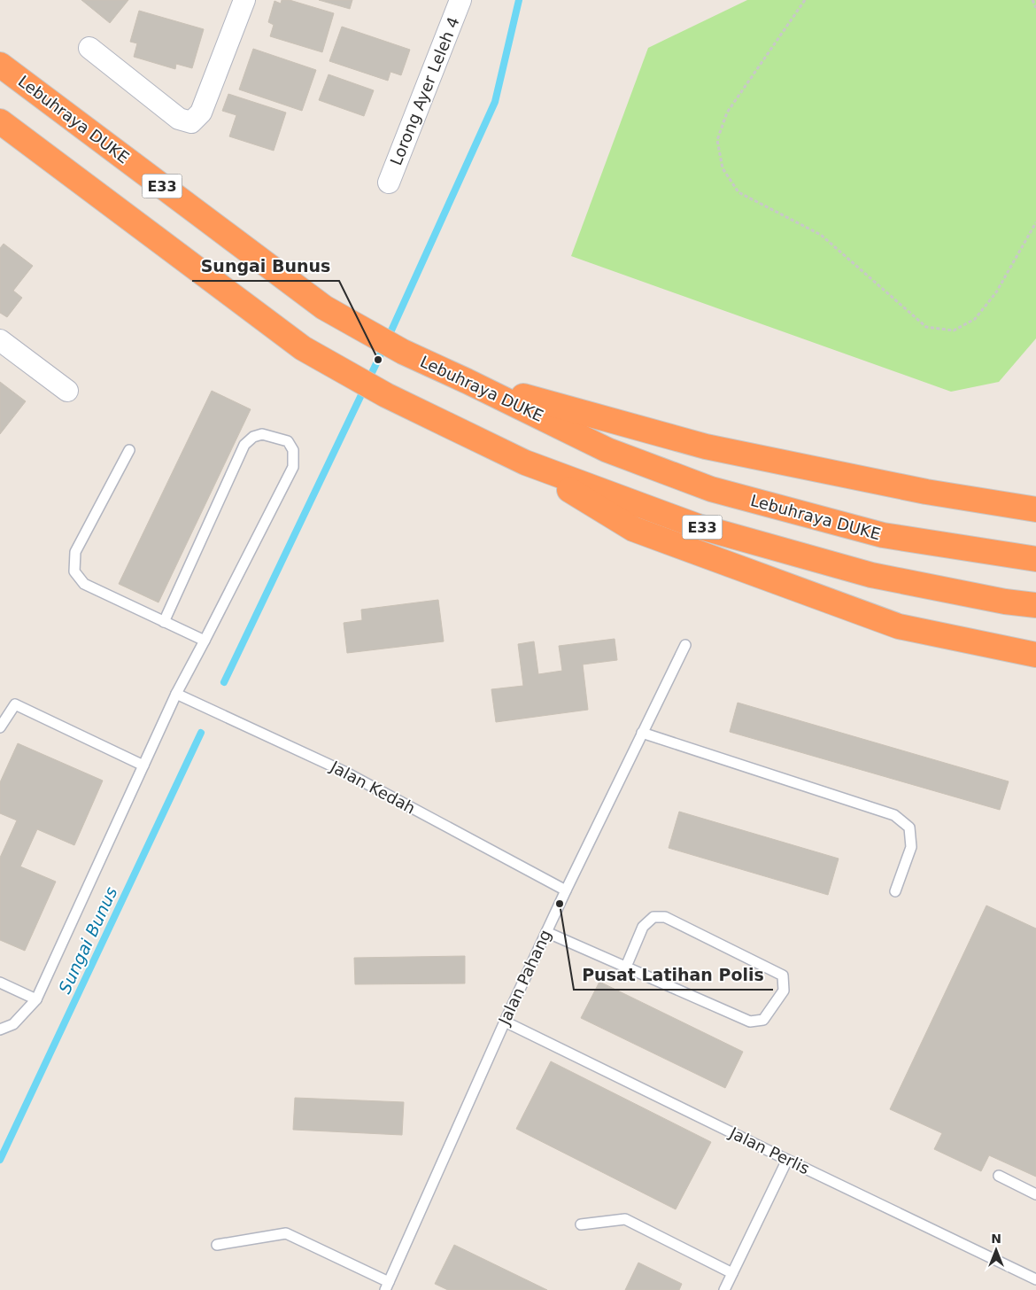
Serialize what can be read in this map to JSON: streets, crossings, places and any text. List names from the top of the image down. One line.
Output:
{"streets":{"highway":["Lebuhraya DUKE","E33"],"street":["Lorong Ayer Leleh 4"],"lane":["Jalan Kedah","Jalan Pahang","Jalan Perlis"]},"crossings":[["Jalan Kedah","Jalan Pahang"],["Jalan Pahang","Jalan Perlis"]],"water":["Sungai Bunus"],"places":["Sungai Bunus","Pusat Latihan Polis"],"north":"top"}
